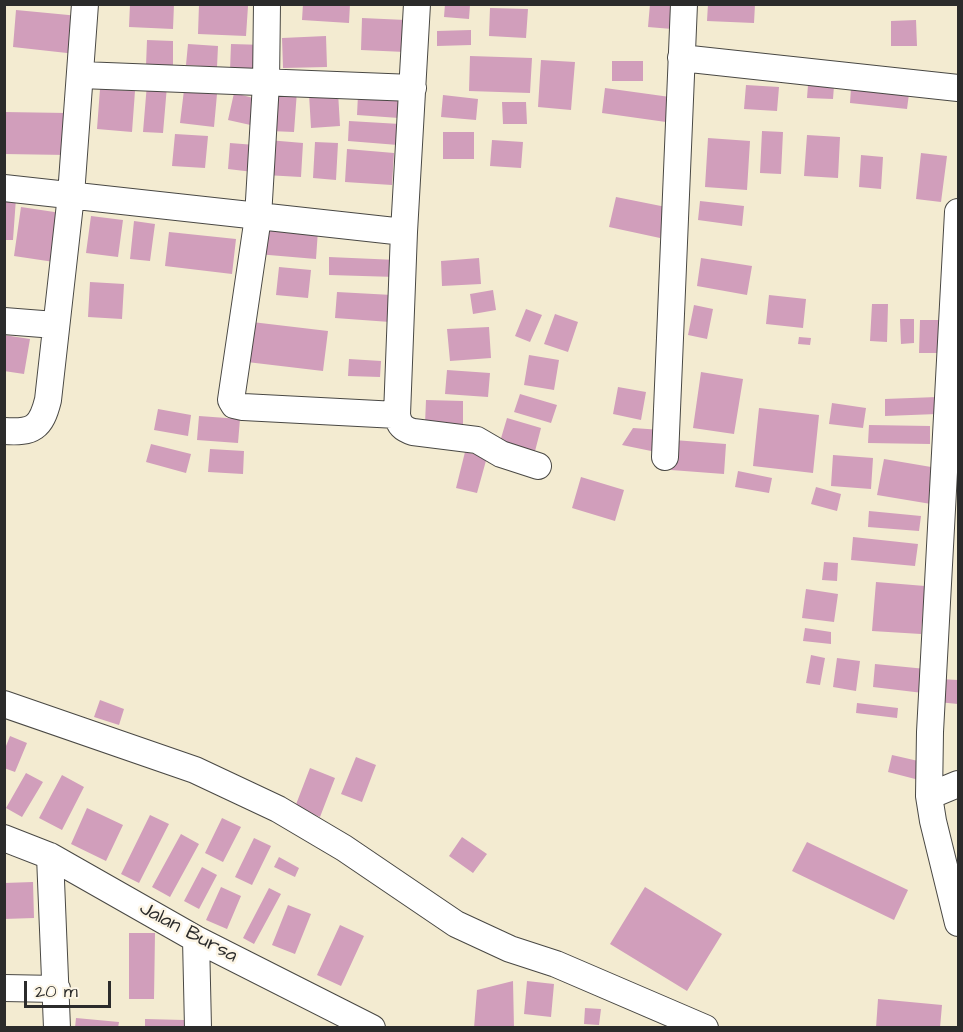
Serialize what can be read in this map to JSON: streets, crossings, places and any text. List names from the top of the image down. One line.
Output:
{"streets":{"street":["Jalan Bursa"]},"scale_bar":"20 m"}
